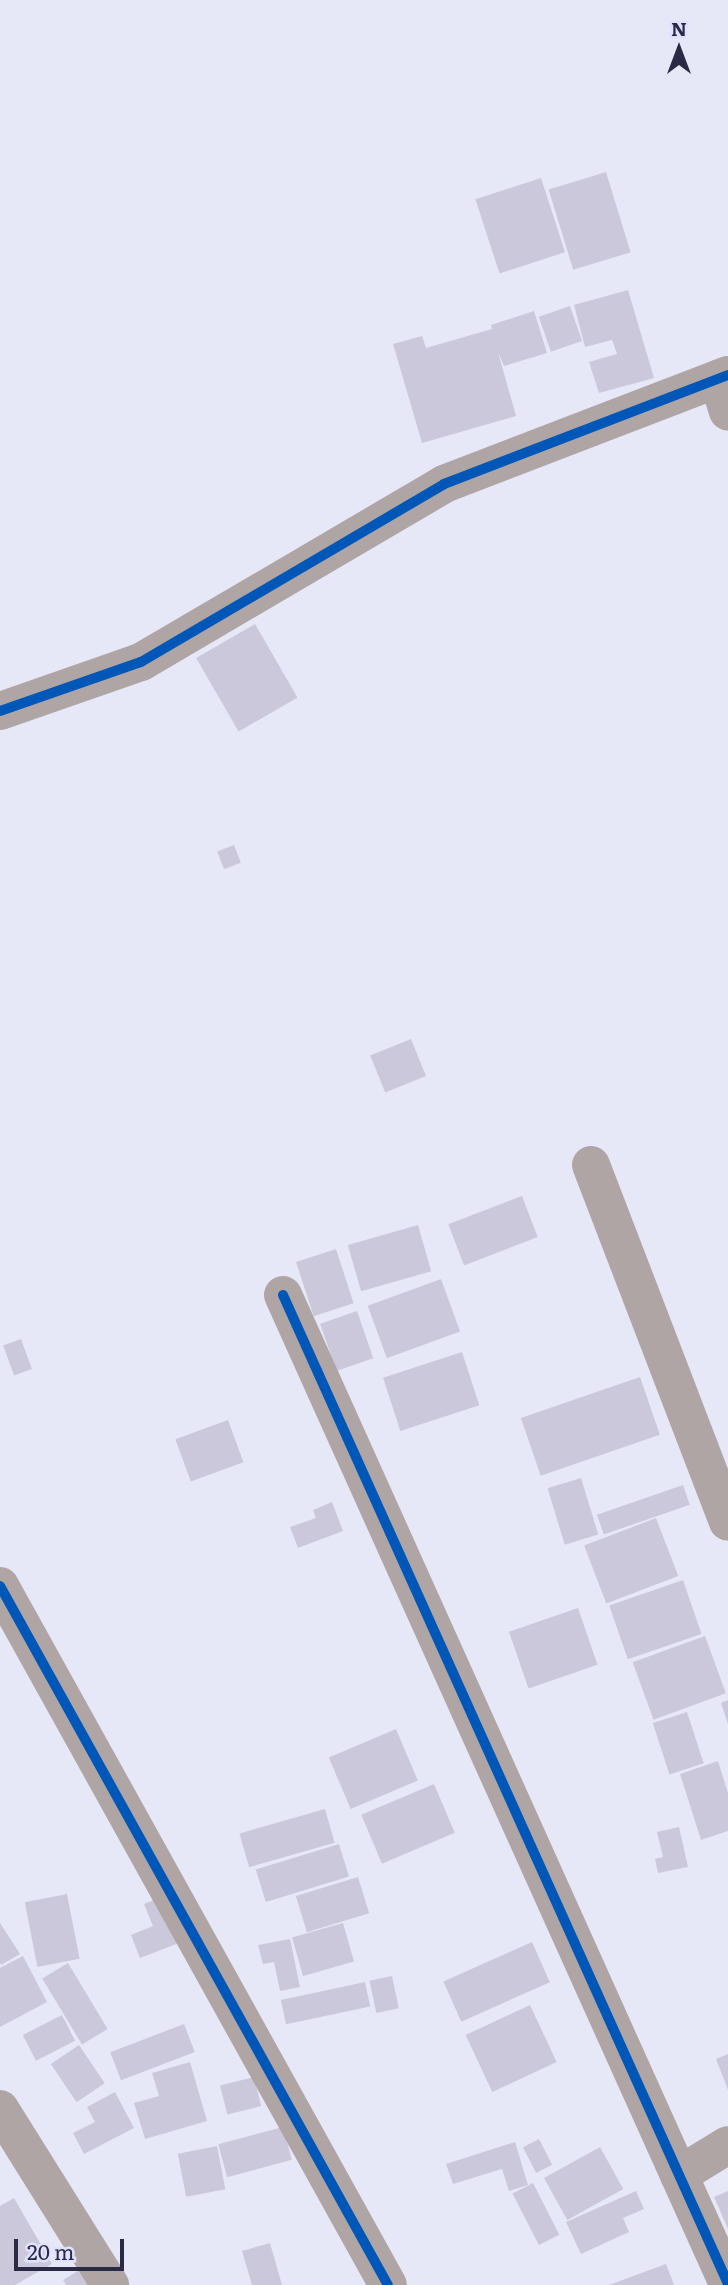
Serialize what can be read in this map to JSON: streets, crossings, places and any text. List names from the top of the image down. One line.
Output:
{"scale_bar":"20 m","north":"top"}
